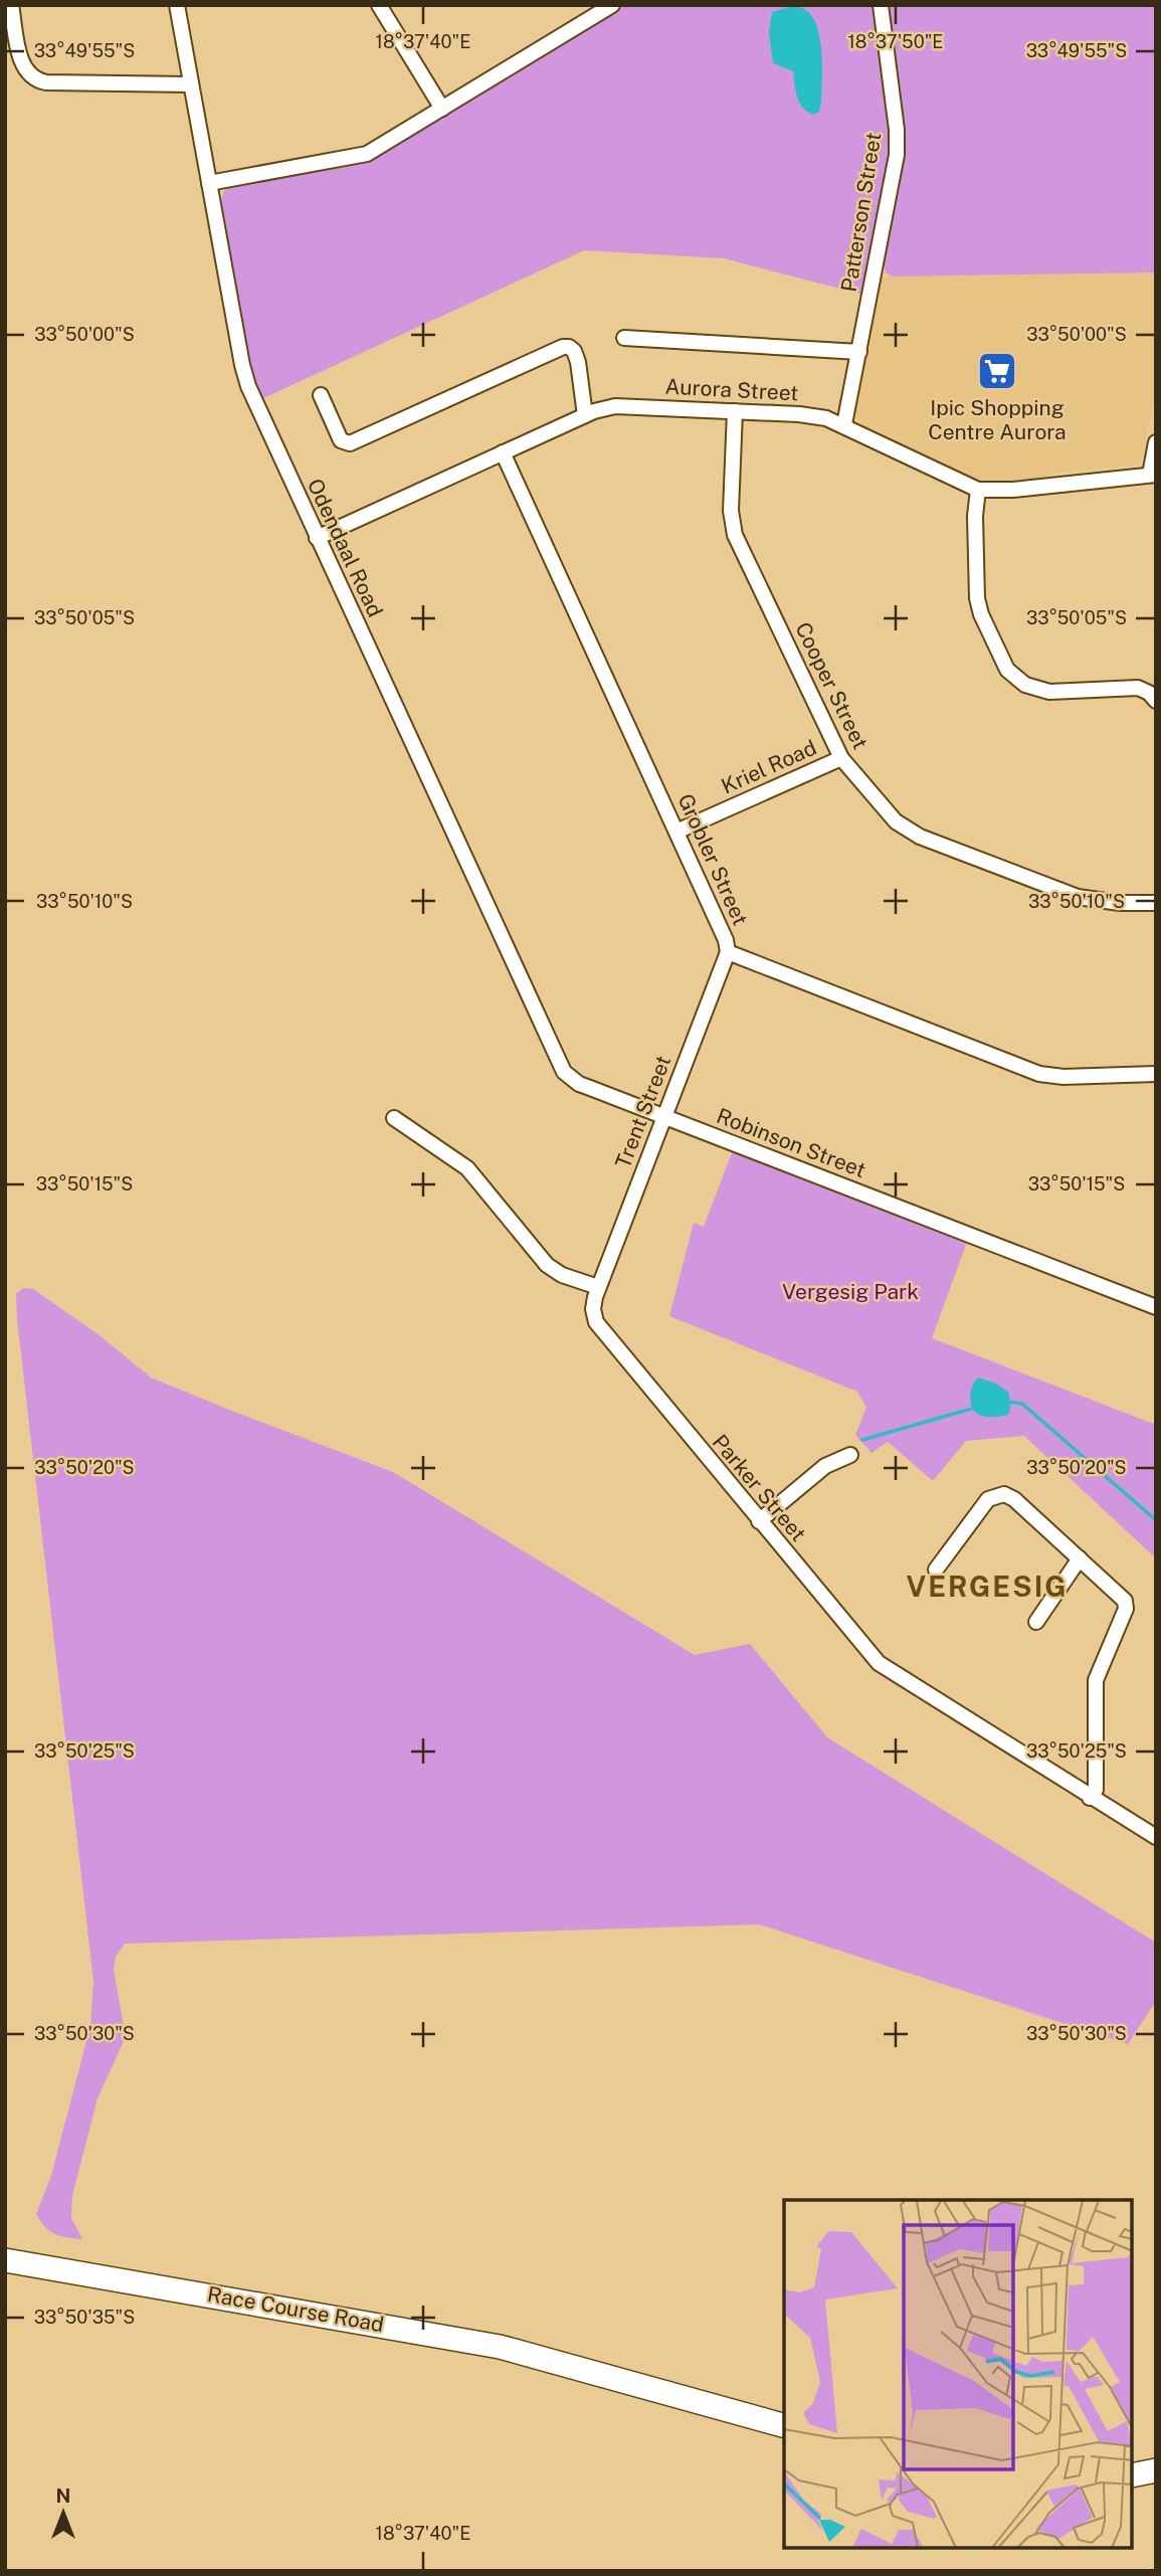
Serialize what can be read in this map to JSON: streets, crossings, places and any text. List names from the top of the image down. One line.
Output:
{"streets":{"main road":["Race Course Road"],"street":["Patterson Street","Aurora Street","Odendaal Road","Cooper Street","Kriel Road","Grobler Street","Trent Street","Robinson Street","Parker Street"]},"crossings":[["Patterson Street","Aurora Street"],["Aurora Street","Odendaal Road"],["Aurora Street","Cooper Street"],["Aurora Street","Grobler Street"],["Odendaal Road","Robinson Street"],["Cooper Street","Kriel Road"],["Kriel Road","Grobler Street"],["Grobler Street","Trent Street"],["Trent Street","Robinson Street"],["Trent Street","Parker Street"]],"districts":["VERGESIG"],"parks":["Vergesig Park"],"places":{"supermarket":["Ipic Shopping Centre Aurora"]},"north":"top","coordinates":["18°37'40\"E","18°37'50\"E","33°49'55\"S","33°50'00\"S","33°50'05\"S","33°50'10\"S","33°50'15\"S","33°50'20\"S","33°50'25\"S","33°50'30\"S","33°50'35\"S"]}
